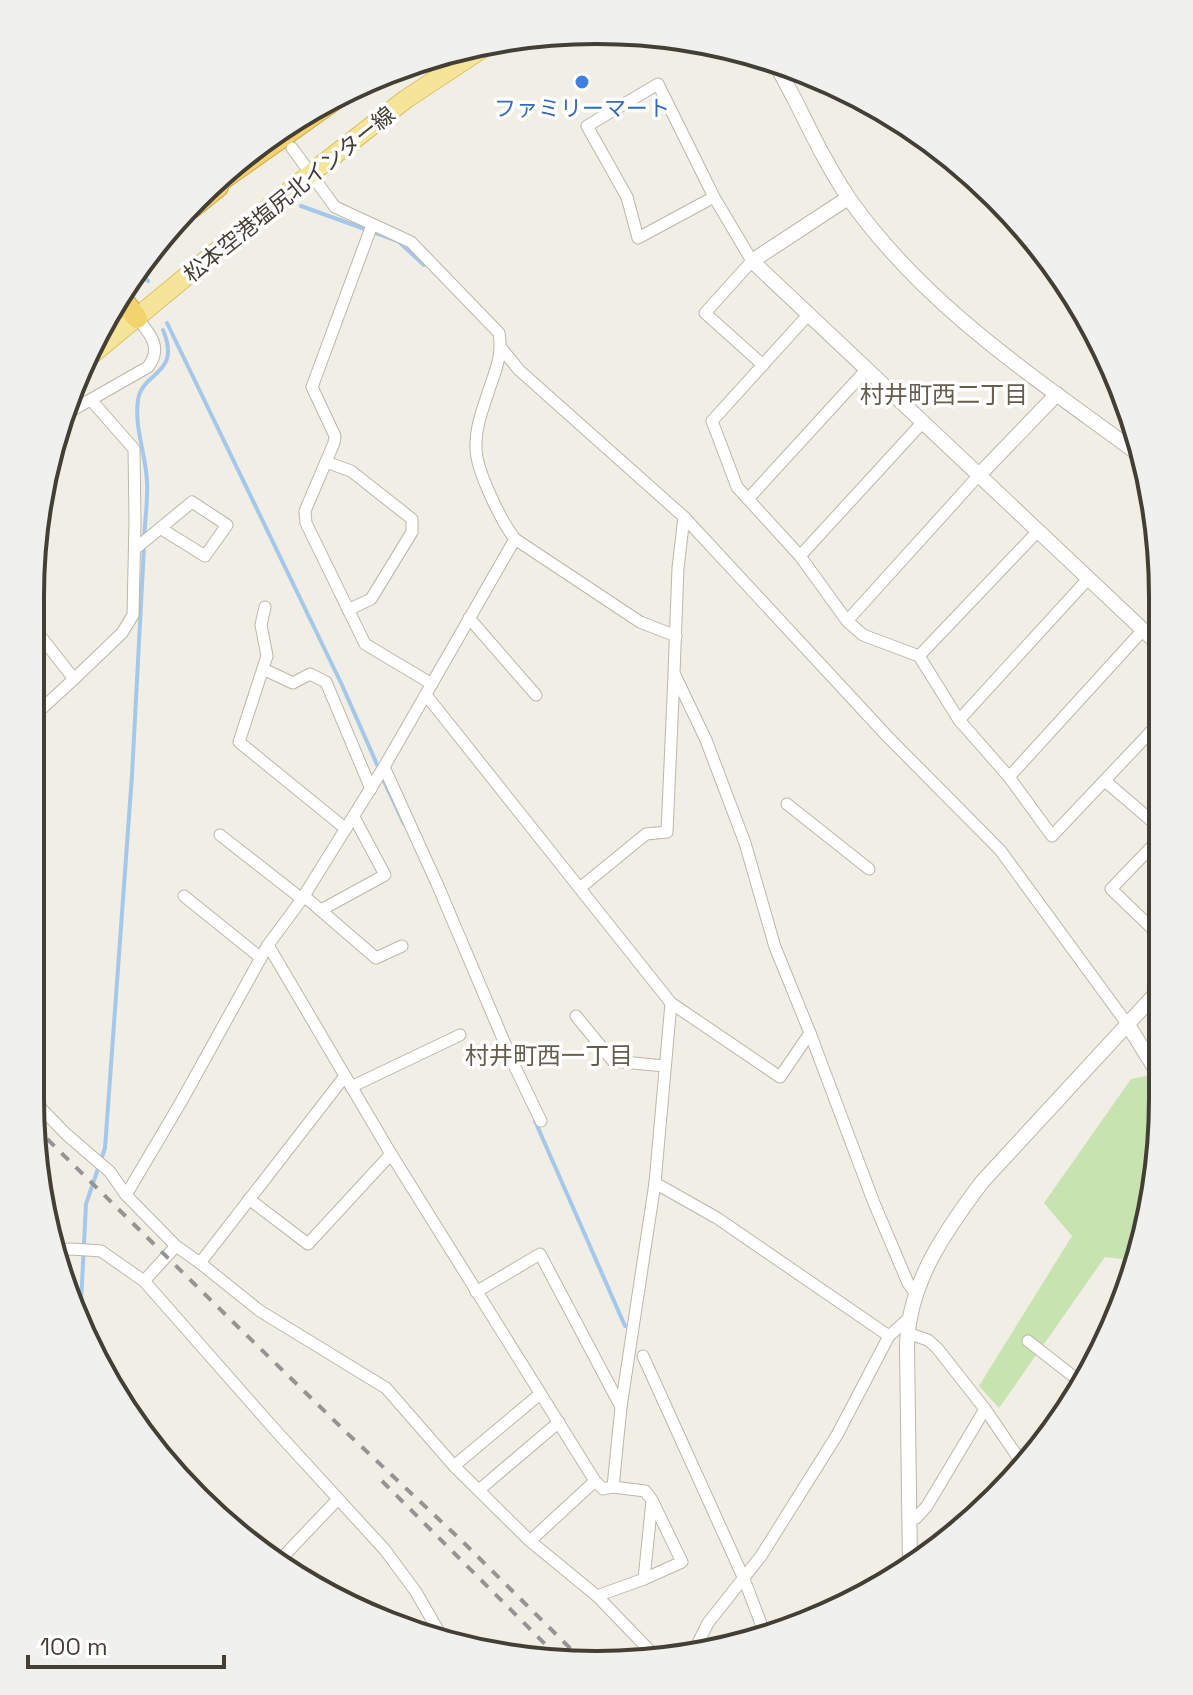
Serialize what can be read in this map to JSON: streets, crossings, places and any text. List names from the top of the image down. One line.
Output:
{"streets":{"main road":["松本空港塩尻北インター線"]},"districts":["村井町西二丁目","村井町西一丁目"],"places":["ファミリーマート"],"scale_bar":"100 m"}
